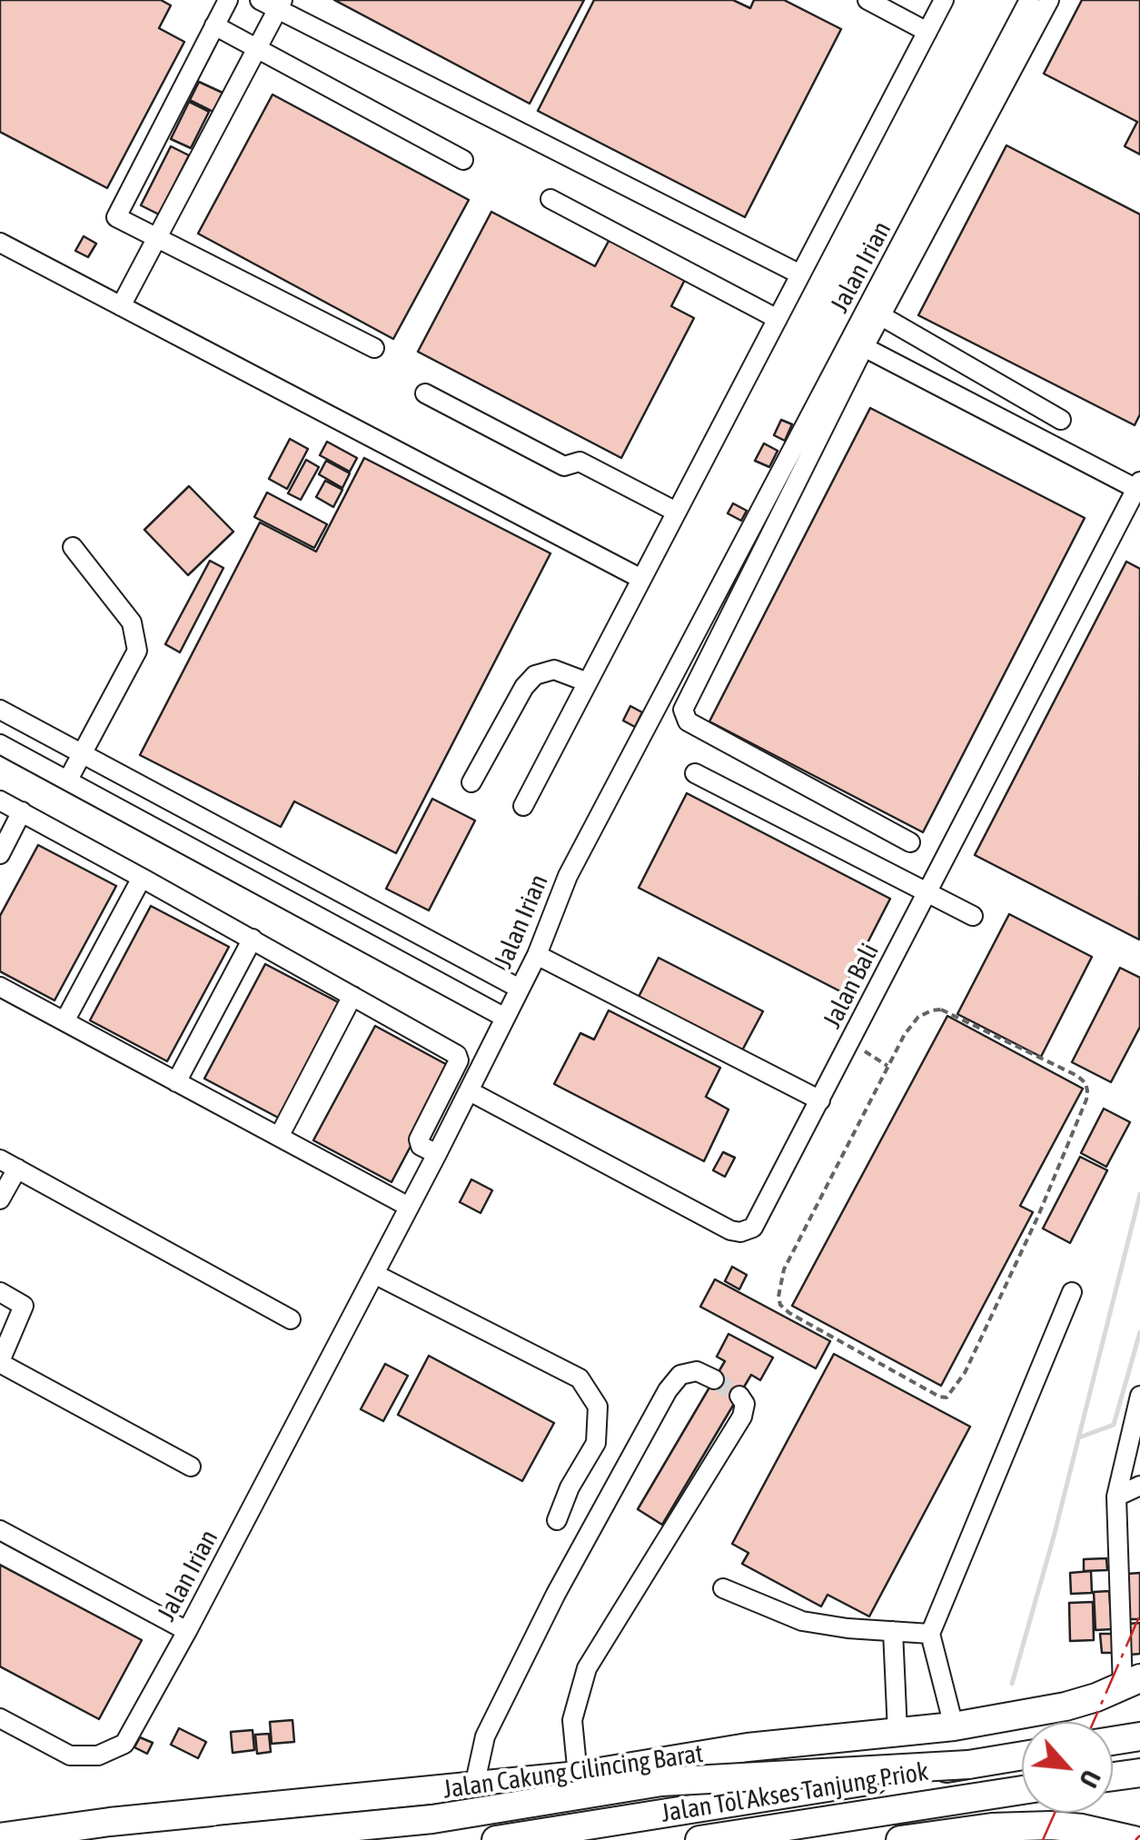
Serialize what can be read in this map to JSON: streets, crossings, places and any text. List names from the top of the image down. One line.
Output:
{"streets":{"highway":["Jalan Cakung Cilincing Barat","Jalan Tol Akses Tanjung Priok"],"lane":["Jalan Irian","Jalan Bali"]},"crossings":[["Jalan Irian","Jalan Bali"]],"north":"bottom right"}
